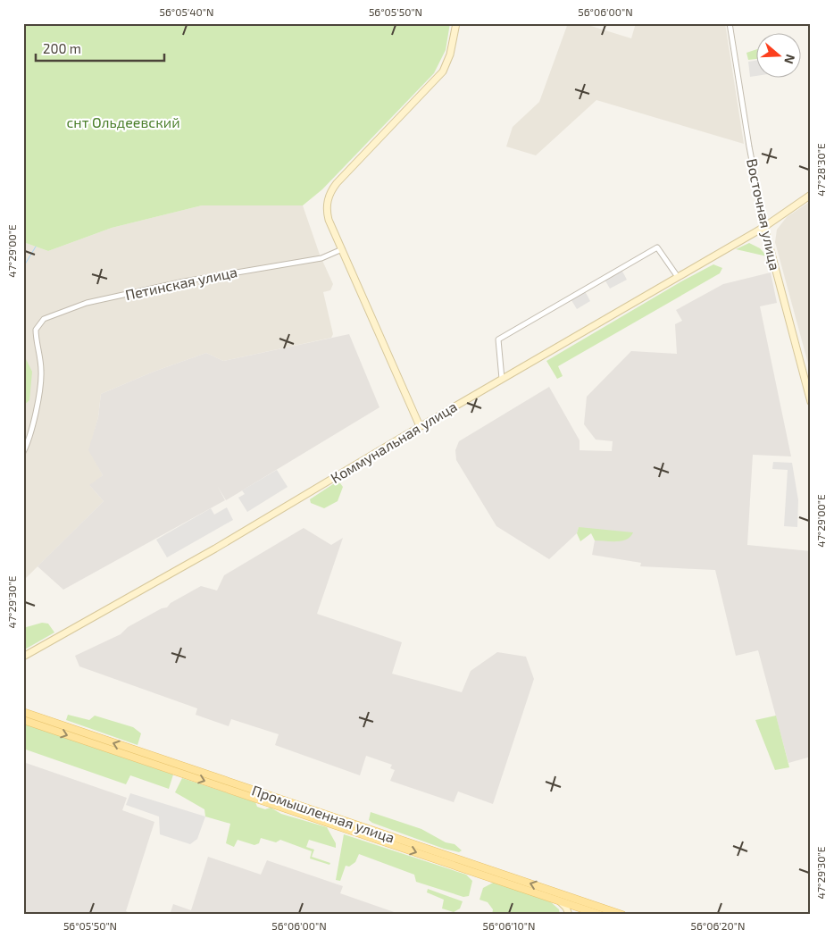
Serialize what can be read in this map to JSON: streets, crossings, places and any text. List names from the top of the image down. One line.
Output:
{"streets":{"main road":["Восточная улица","Коммунальная улица","Промышленная улица"],"street":["Петинская улица"]},"crossings":[["Восточная улица","Коммунальная улица"]],"parks":["снт Ольдеевский"],"scale_bar":"200 m","north":"right","coordinates":["56°05'40\"N","56°05'50\"N","56°06'00\"N","47°28'30\"E","47°29'00\"E","47°29'30\"E","56°06'10\"N","56°06'20\"N"]}
